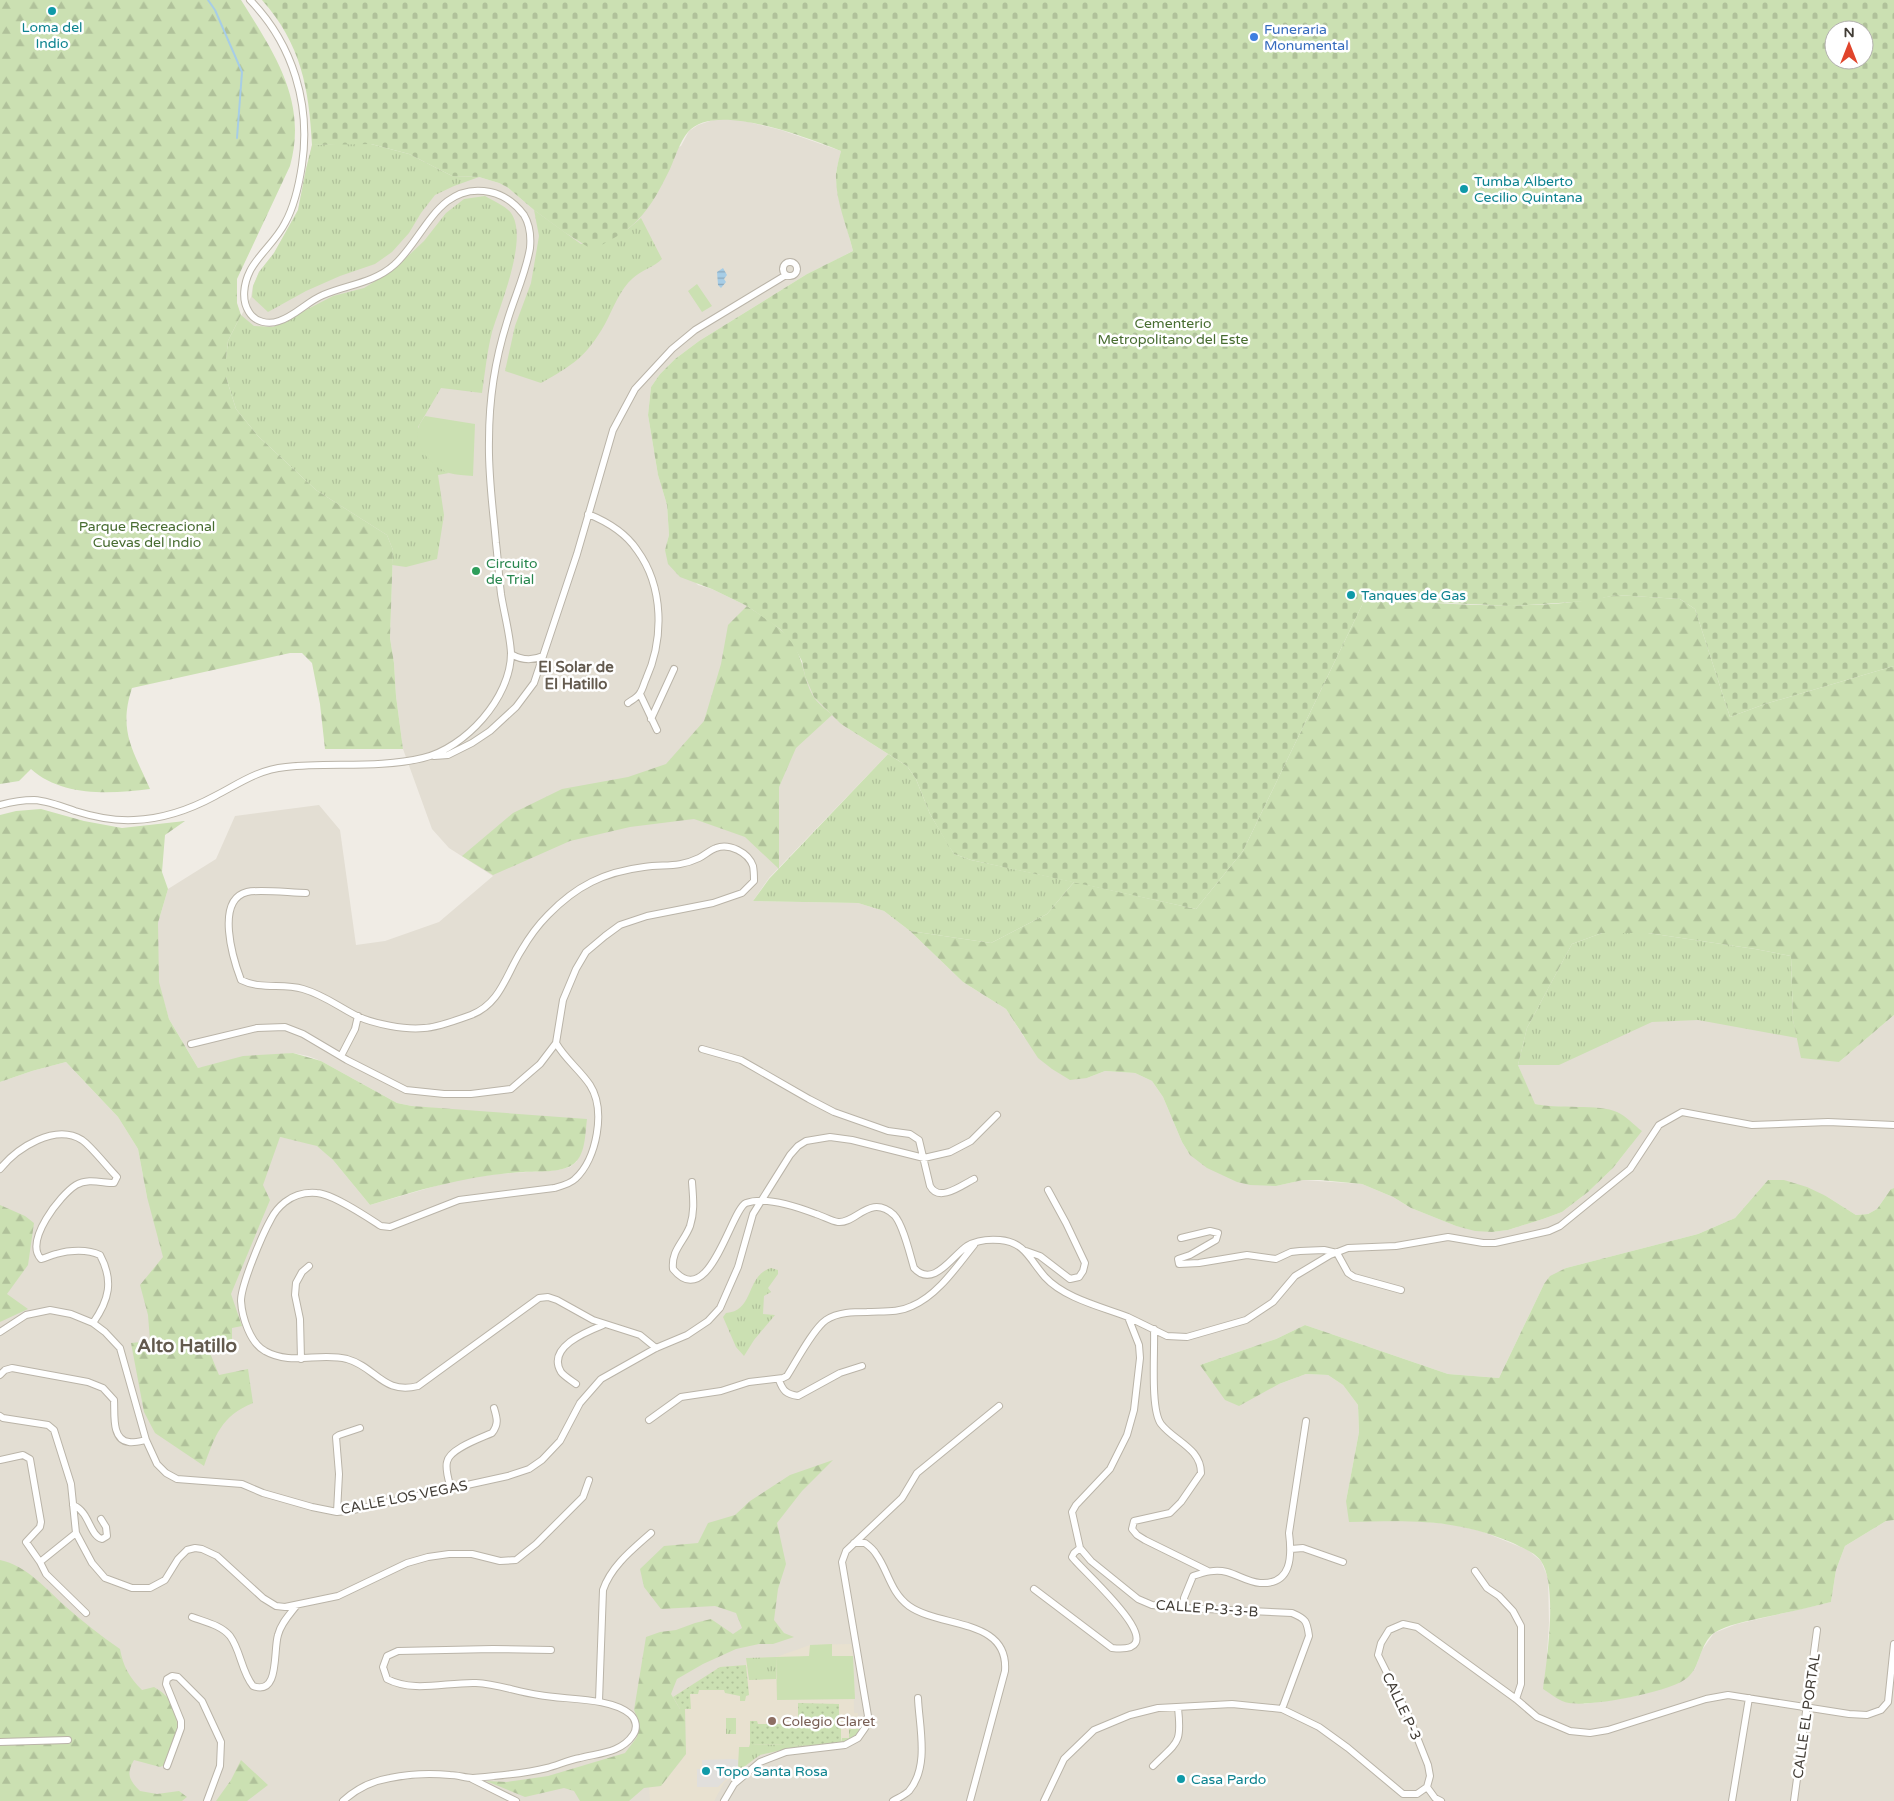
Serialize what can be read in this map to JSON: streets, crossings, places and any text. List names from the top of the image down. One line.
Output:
{"streets":{"street":["CALLE LOS VEGAS","CALLE P-3-3-B","CALLE P-3","CALLE EL PORTAL"]},"crossings":[["CALLE P-3","CALLE EL PORTAL"]],"districts":["El Solar de El Hatillo","Alto Hatillo"],"parks":["Cementerio Metropolitano del Este","Parque Recreacional Cuevas del Indio"],"places":["Loma del Indio","Funeraria Monumental","Tumba Alberto Cecilio Quintana","Circuito de Trial","Tanques de Gas","Colegio Claret","Topo Santa Rosa","Casa Pardo"],"north":"top"}
